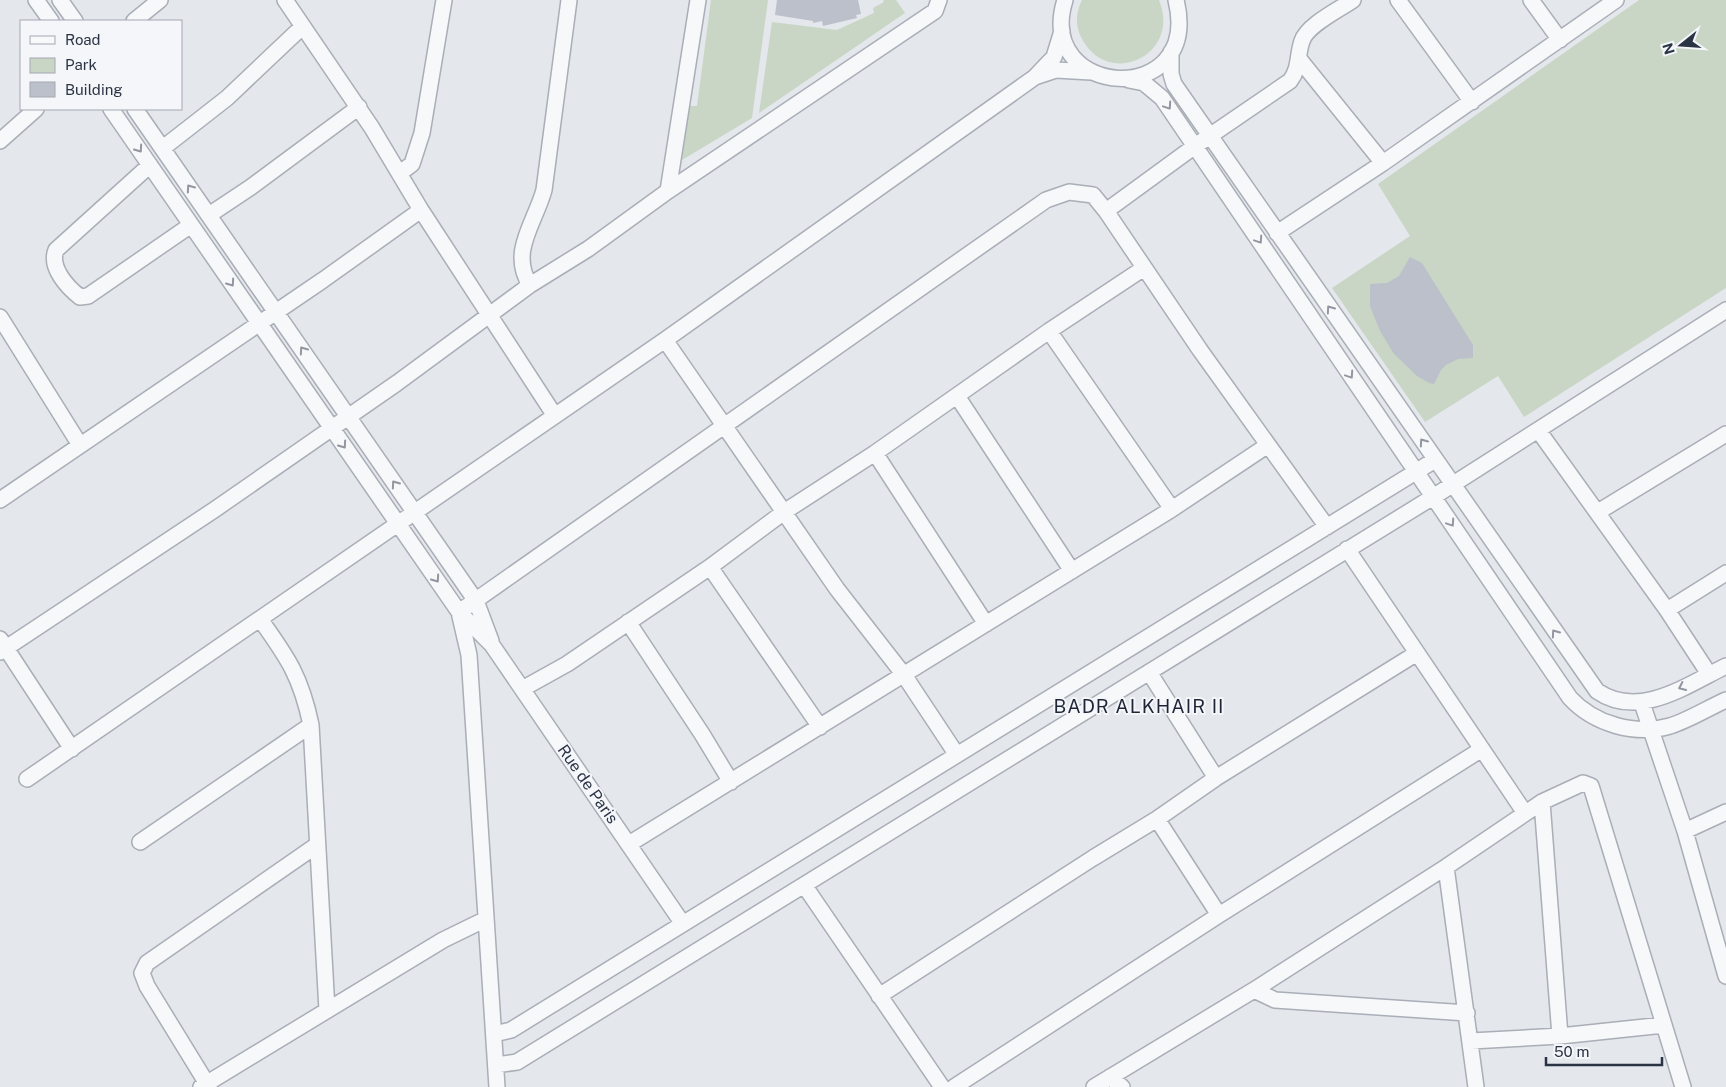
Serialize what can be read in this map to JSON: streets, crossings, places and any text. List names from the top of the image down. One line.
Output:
{"streets":{"street":["Rue de Paris"]},"districts":["BADR ALKHAIR II"],"legend":["Road","Park","Building"],"scale_bar":"50 m","north":"left"}
